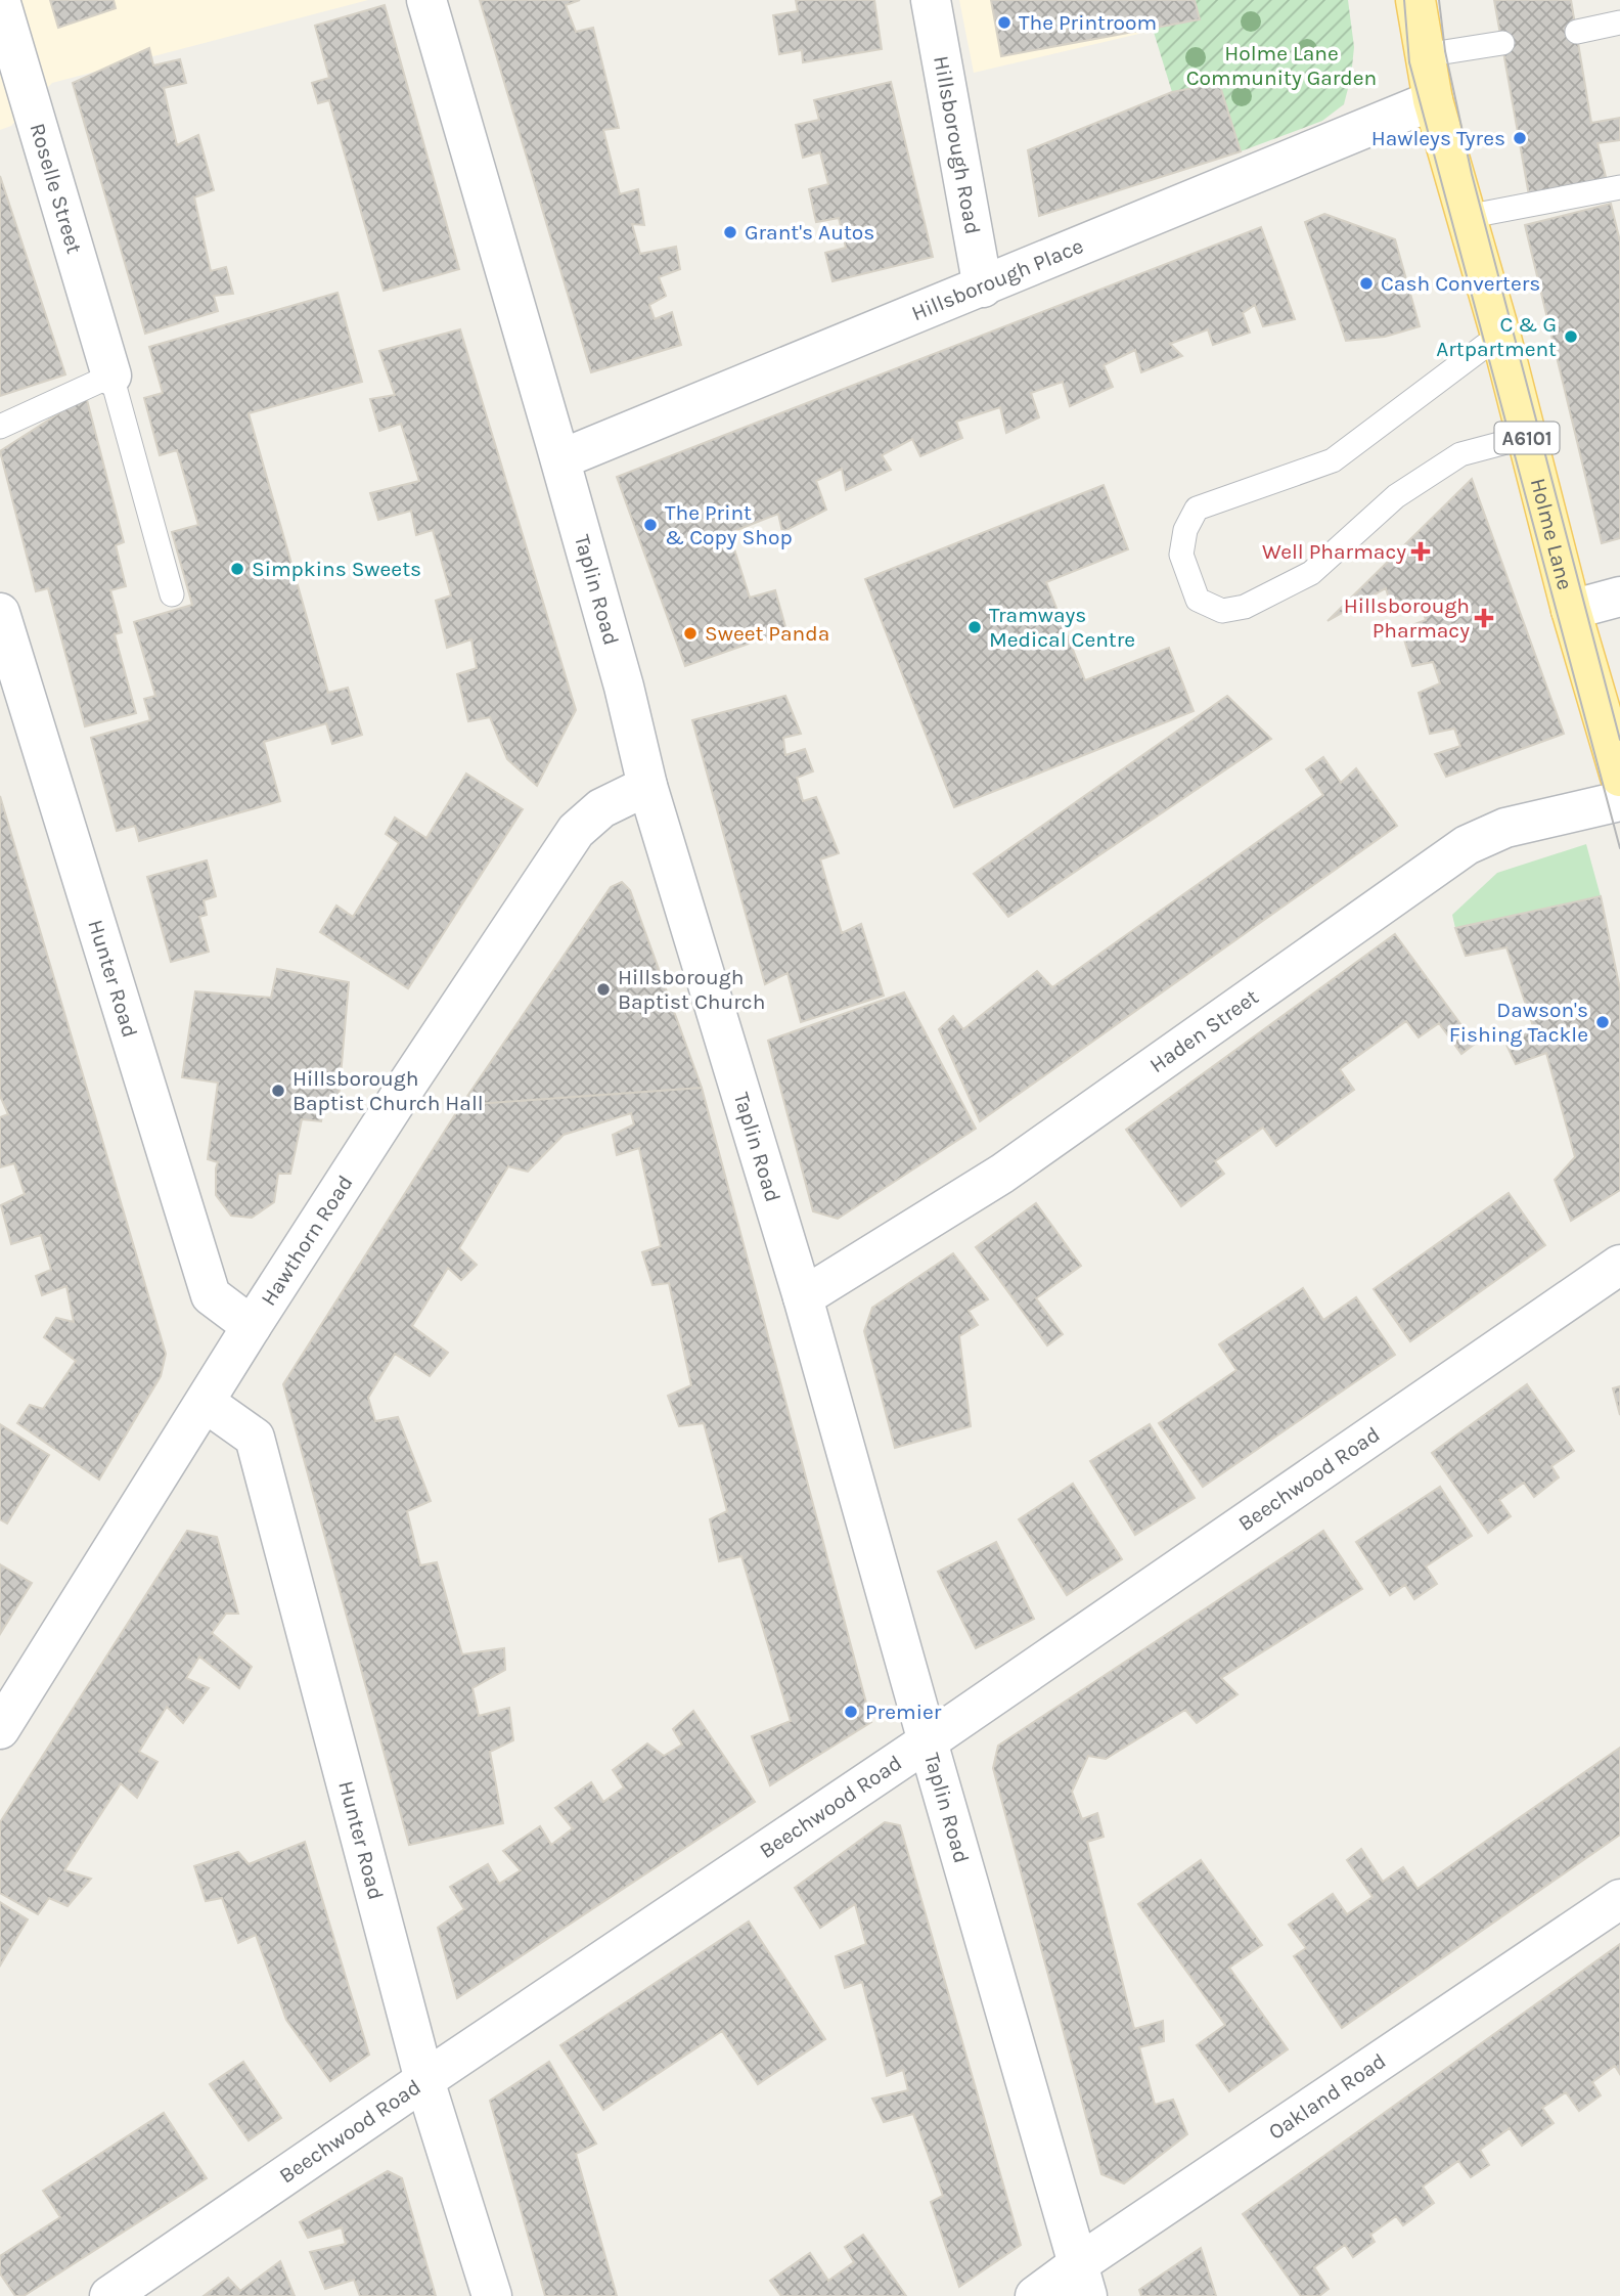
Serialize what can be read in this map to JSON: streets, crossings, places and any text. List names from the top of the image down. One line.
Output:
{"streets":{"main road":["A6101","Holme Lane"],"street":["Hillsborough Road","Roselle Street","Hillsborough Place","Taplin Road","Hunter Road","Haden Street","Hawthorn Road","Beechwood Road","Oakland Road"]},"crossings":[["Hillsborough Road","Hillsborough Place"],["Hillsborough Place","Holme Lane"],["Hillsborough Place","Taplin Road"],["Taplin Road","Haden Street"],["Taplin Road","Hawthorn Road"],["Taplin Road","Beechwood Road"],["Taplin Road","Oakland Road"],["Hunter Road","Hawthorn Road"],["Hunter Road","Beechwood Road"]],"parks":["Holme Lane Community Garden"],"places":{"other":["The Printroom","Hawleys Tyres","Grant's Autos","Cash Converters","C & G Artpartment","The Print & Copy Shop","Simpkins Sweets","Tramways Medical Centre","Sweet Panda","Hillsborough Baptist Church","Dawson's Fishing Tackle","Hillsborough Baptist Church Hall","Premier"],"health":["Well Pharmacy","Hillsborough Pharmacy"]}}
